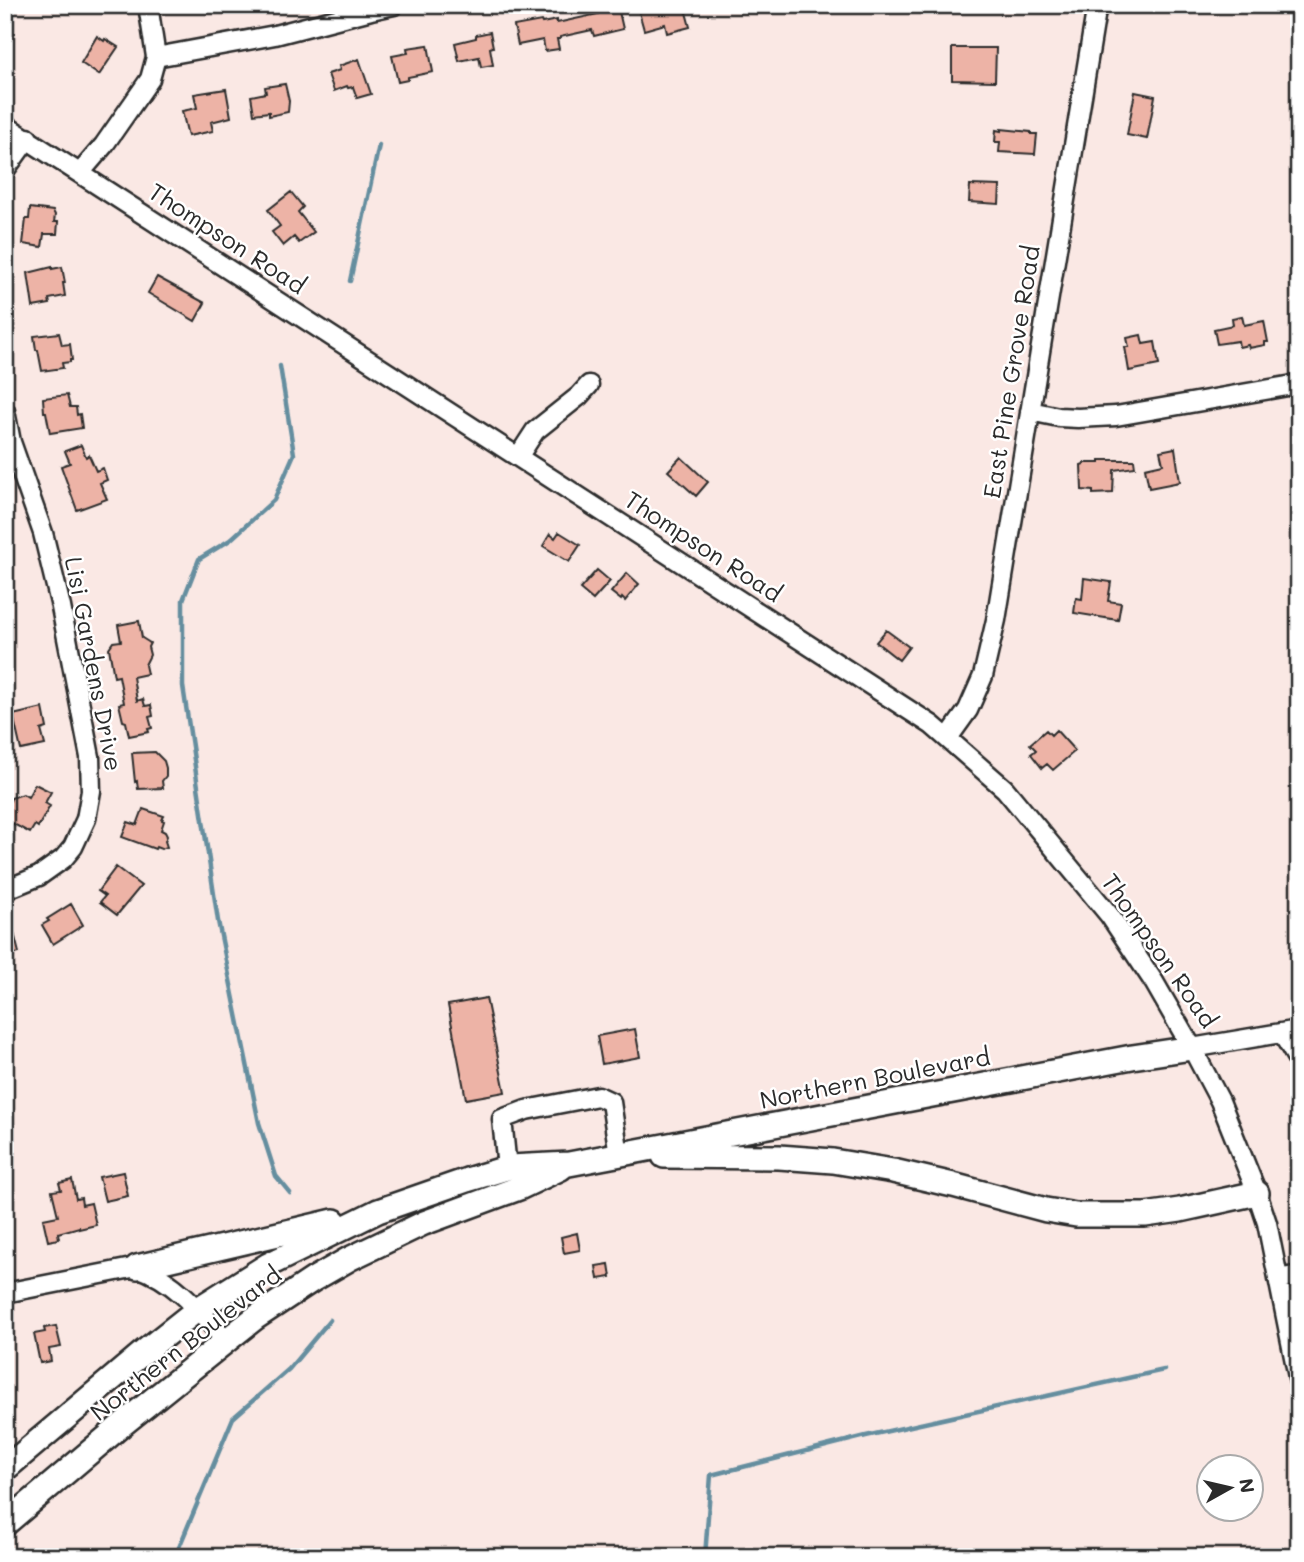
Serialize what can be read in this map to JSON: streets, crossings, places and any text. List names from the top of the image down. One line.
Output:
{"streets":{"main road":["Northern Boulevard"],"street":["Thompson Road","East Pine Grove Road","Lisi Gardens Drive"]},"crossings":[["Thompson Road","East Pine Grove Road"],["Thompson Road","Northern Boulevard"]],"north":"right"}
